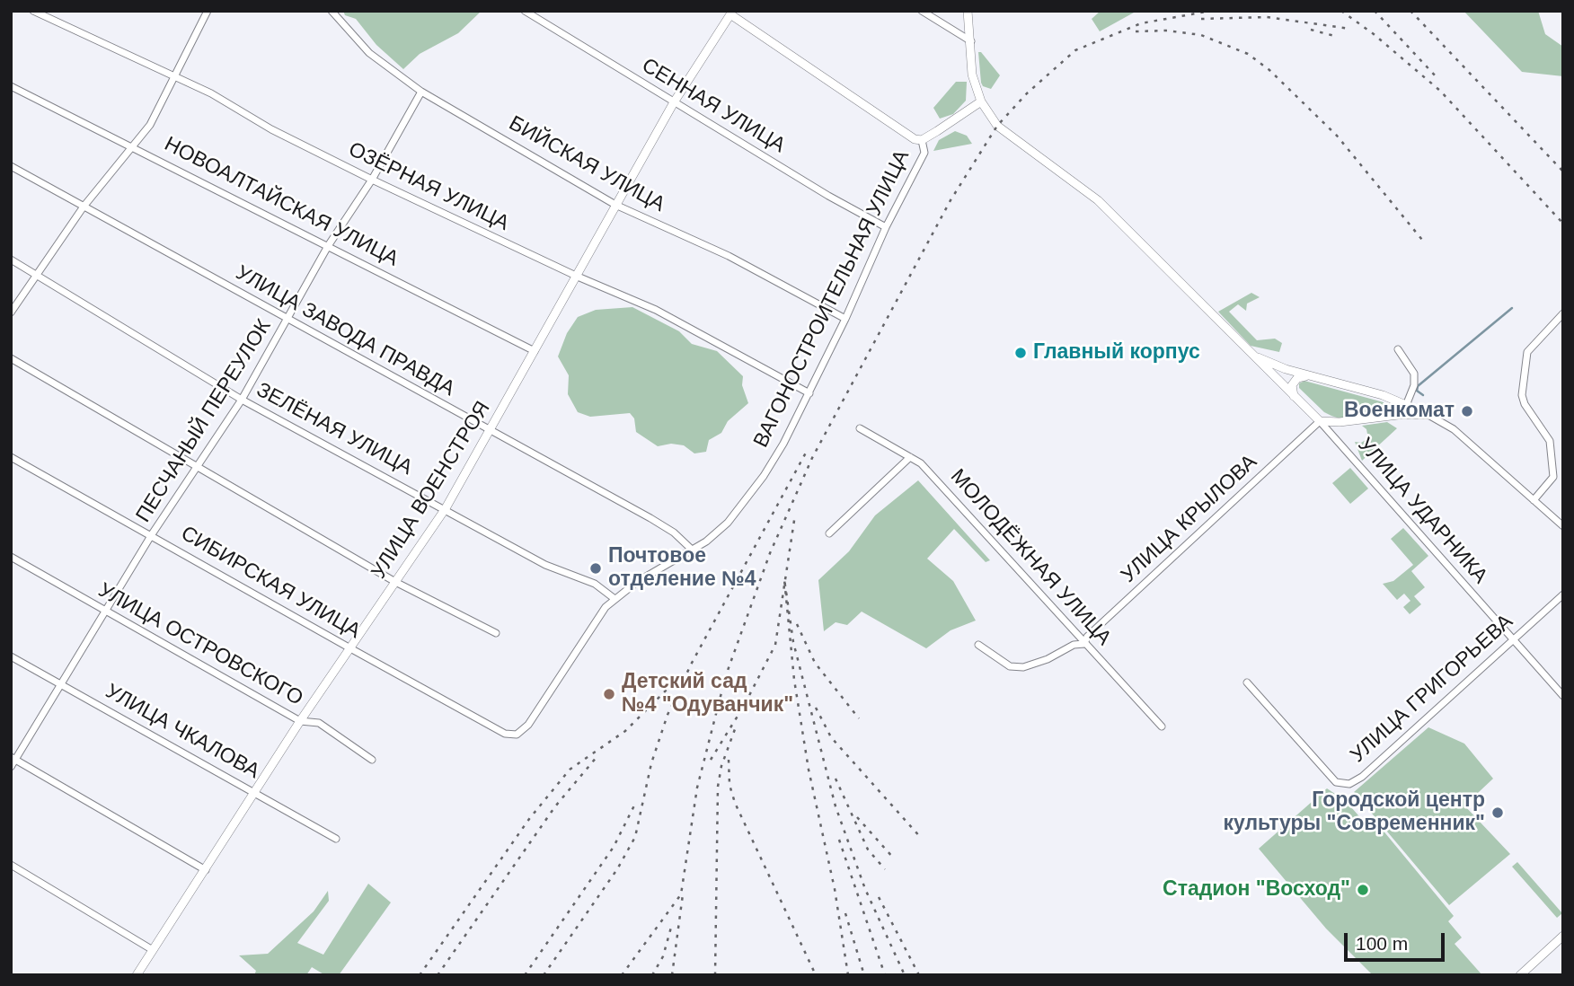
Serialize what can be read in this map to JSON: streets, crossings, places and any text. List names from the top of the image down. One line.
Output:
{"streets":{"street":["СЕННАЯ УЛИЦА","БИЙСКАЯ УЛИЦА","ОЗЁРНАЯ УЛИЦА","НОВОАЛТАЙСКАЯ УЛИЦА","ВАГОНОСТРОИТЕЛЬНАЯ УЛИЦА","УЛИЦА ЗАВОДА ПРАВДА","ПЕСЧАНЫЙ ПЕРЕУЛОК","ЗЕЛЁНАЯ УЛИЦА","УЛИЦА ВОЕНСТРОЯ","УЛИЦА УДАРНИКА","УЛИЦА КРЫЛОВА","МОЛОДЁЖНАЯ УЛИЦА","СИБИРСКАЯ УЛИЦА","УЛИЦА ОСТРОВСКОГО","УЛИЦА ГРИГОРЬЕВА","УЛИЦА ЧКАЛОВА"]},"crossings":[["СЕННАЯ УЛИЦА","ВАГОНОСТРОИТЕЛЬНАЯ УЛИЦА"],["СЕННАЯ УЛИЦА","УЛИЦА ВОЕНСТРОЯ"],["БИЙСКАЯ УЛИЦА","ВАГОНОСТРОИТЕЛЬНАЯ УЛИЦА"],["БИЙСКАЯ УЛИЦА","ПЕСЧАНЫЙ ПЕРЕУЛОК"],["БИЙСКАЯ УЛИЦА","УЛИЦА ВОЕНСТРОЯ"],["ОЗЁРНАЯ УЛИЦА","ВАГОНОСТРОИТЕЛЬНАЯ УЛИЦА"],["ОЗЁРНАЯ УЛИЦА","ПЕСЧАНЫЙ ПЕРЕУЛОК"],["ОЗЁРНАЯ УЛИЦА","УЛИЦА ВОЕНСТРОЯ"],["НОВОАЛТАЙСКАЯ УЛИЦА","ПЕСЧАНЫЙ ПЕРЕУЛОК"],["НОВОАЛТАЙСКАЯ УЛИЦА","УЛИЦА ВОЕНСТРОЯ"],["ВАГОНОСТРОИТЕЛЬНАЯ УЛИЦА","УЛИЦА ЗАВОДА ПРАВДА"],["ВАГОНОСТРОИТЕЛЬНАЯ УЛИЦА","ЗЕЛЁНАЯ УЛИЦА"],["ВАГОНОСТРОИТЕЛЬНАЯ УЛИЦА","УЛИЦА УДАРНИКА"],["ВАГОНОСТРОИТЕЛЬНАЯ УЛИЦА","СИБИРСКАЯ УЛИЦА"],["УЛИЦА ЗАВОДА ПРАВДА","ПЕСЧАНЫЙ ПЕРЕУЛОК"],["УЛИЦА ЗАВОДА ПРАВДА","УЛИЦА ВОЕНСТРОЯ"],["ПЕСЧАНЫЙ ПЕРЕУЛОК","ЗЕЛЁНАЯ УЛИЦА"],["ПЕСЧАНЫЙ ПЕРЕУЛОК","СИБИРСКАЯ УЛИЦА"],["ПЕСЧАНЫЙ ПЕРЕУЛОК","УЛИЦА ОСТРОВСКОГО"],["ПЕСЧАНЫЙ ПЕРЕУЛОК","УЛИЦА ЧКАЛОВА"],["ЗЕЛЁНАЯ УЛИЦА","УЛИЦА ВОЕНСТРОЯ"],["УЛИЦА ВОЕНСТРОЯ","СИБИРСКАЯ УЛИЦА"],["УЛИЦА ВОЕНСТРОЯ","УЛИЦА ОСТРОВСКОГО"],["УЛИЦА ВОЕНСТРОЯ","УЛИЦА ЧКАЛОВА"],["УЛИЦА УДАРНИКА","УЛИЦА КРЫЛОВА"],["УЛИЦА УДАРНИКА","УЛИЦА ГРИГОРЬЕВА"],["УЛИЦА КРЫЛОВА","МОЛОДЁЖНАЯ УЛИЦА"]],"places":["Главный корпус","Военкомат","Почтовое отделение №4","Детский сад №4 \"Одуванчик\"","Городской центр культуры \"Современник\"","Стадион \"Восход\""],"scale_bar":"100 m"}
